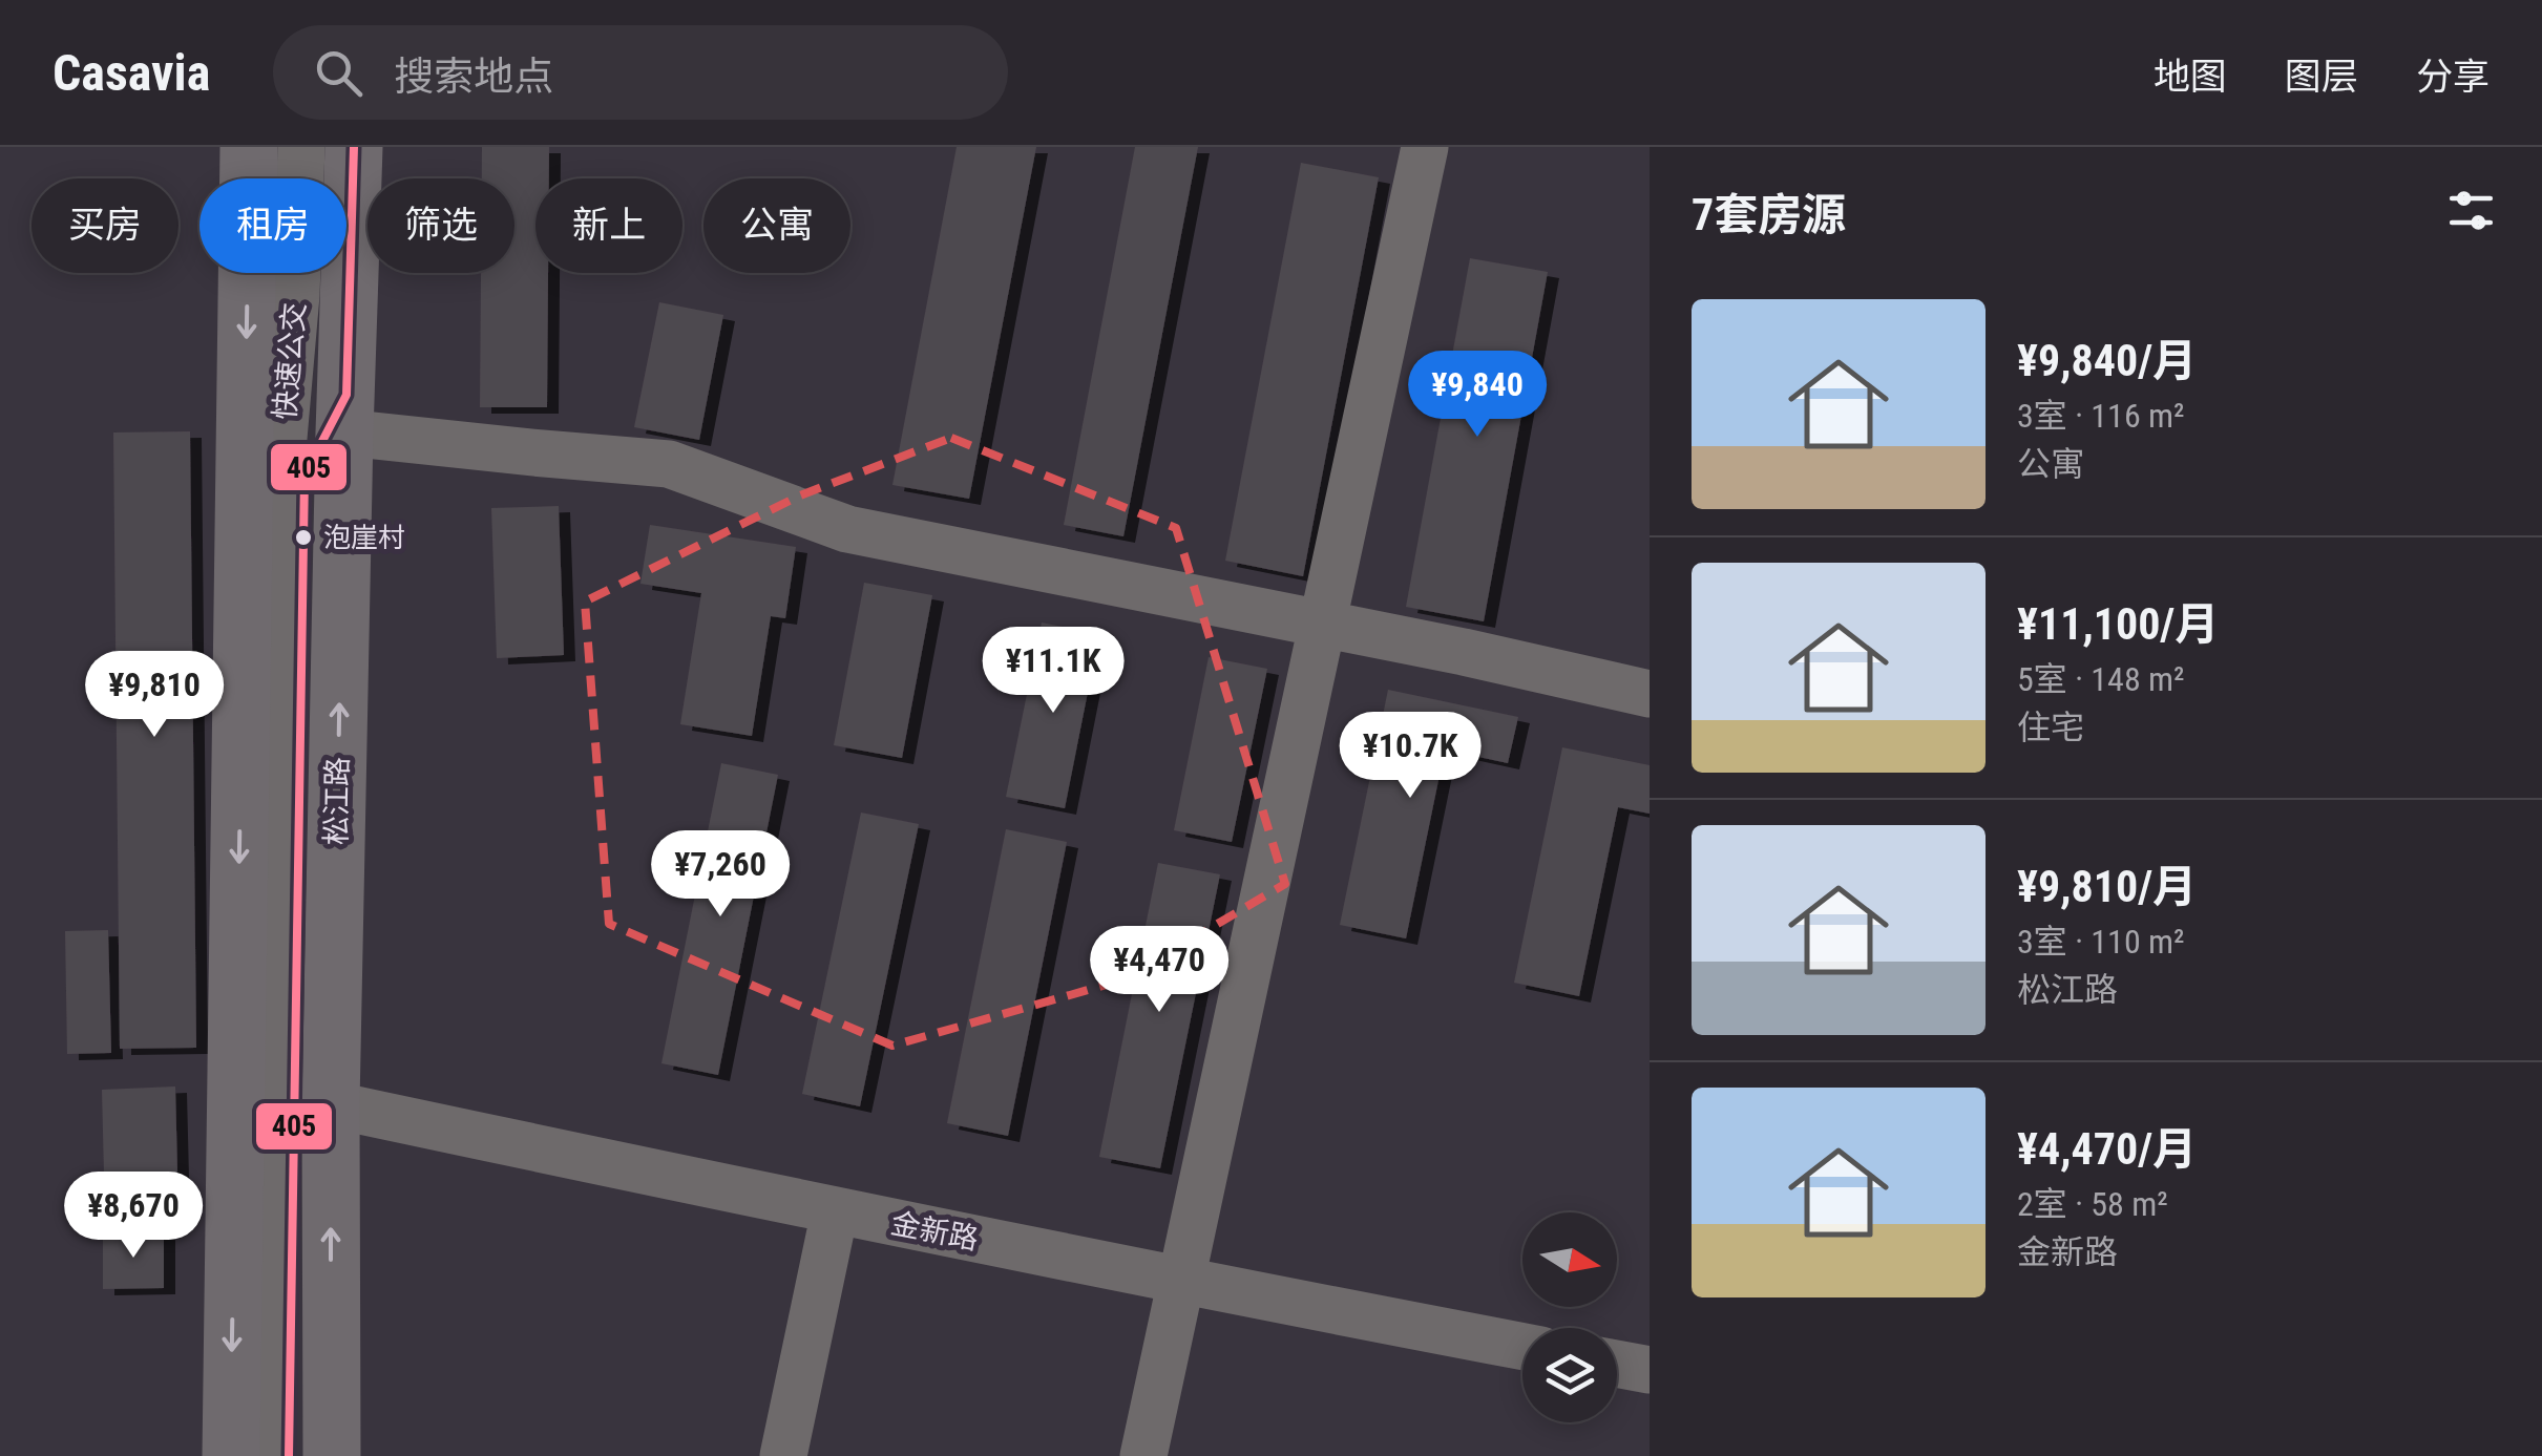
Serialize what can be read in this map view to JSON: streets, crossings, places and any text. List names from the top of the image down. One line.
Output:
{"streets":{"main road":["松江路"],"street":["快速公交","金新路"]},"crossings":[["松江路","金新路"]],"places":["泡崖村"],"lines":["transit line 405"],"north":"right","page":{"header":"Casavia","search":"搜索地点","nav":["地图","图层","分享"],"heading":"7套房源","chip":["买房","租房","筛选","新上","公寓"],"list":[{"name":"¥9,840/月","note":"3室 · 116 m² · 公寓"},{"name":"¥11,100/月","note":"5室 · 148 m² · 住宅"},{"name":"¥9,810/月","note":"3室 · 110 m² · 松江路"},{"name":"¥4,470/月","note":"2室 · 58 m² · 金新路"}],"price":["¥9,840","¥11.1K","¥9,810","¥10.7K","¥7,260","¥4,470","¥8,670"]}}
